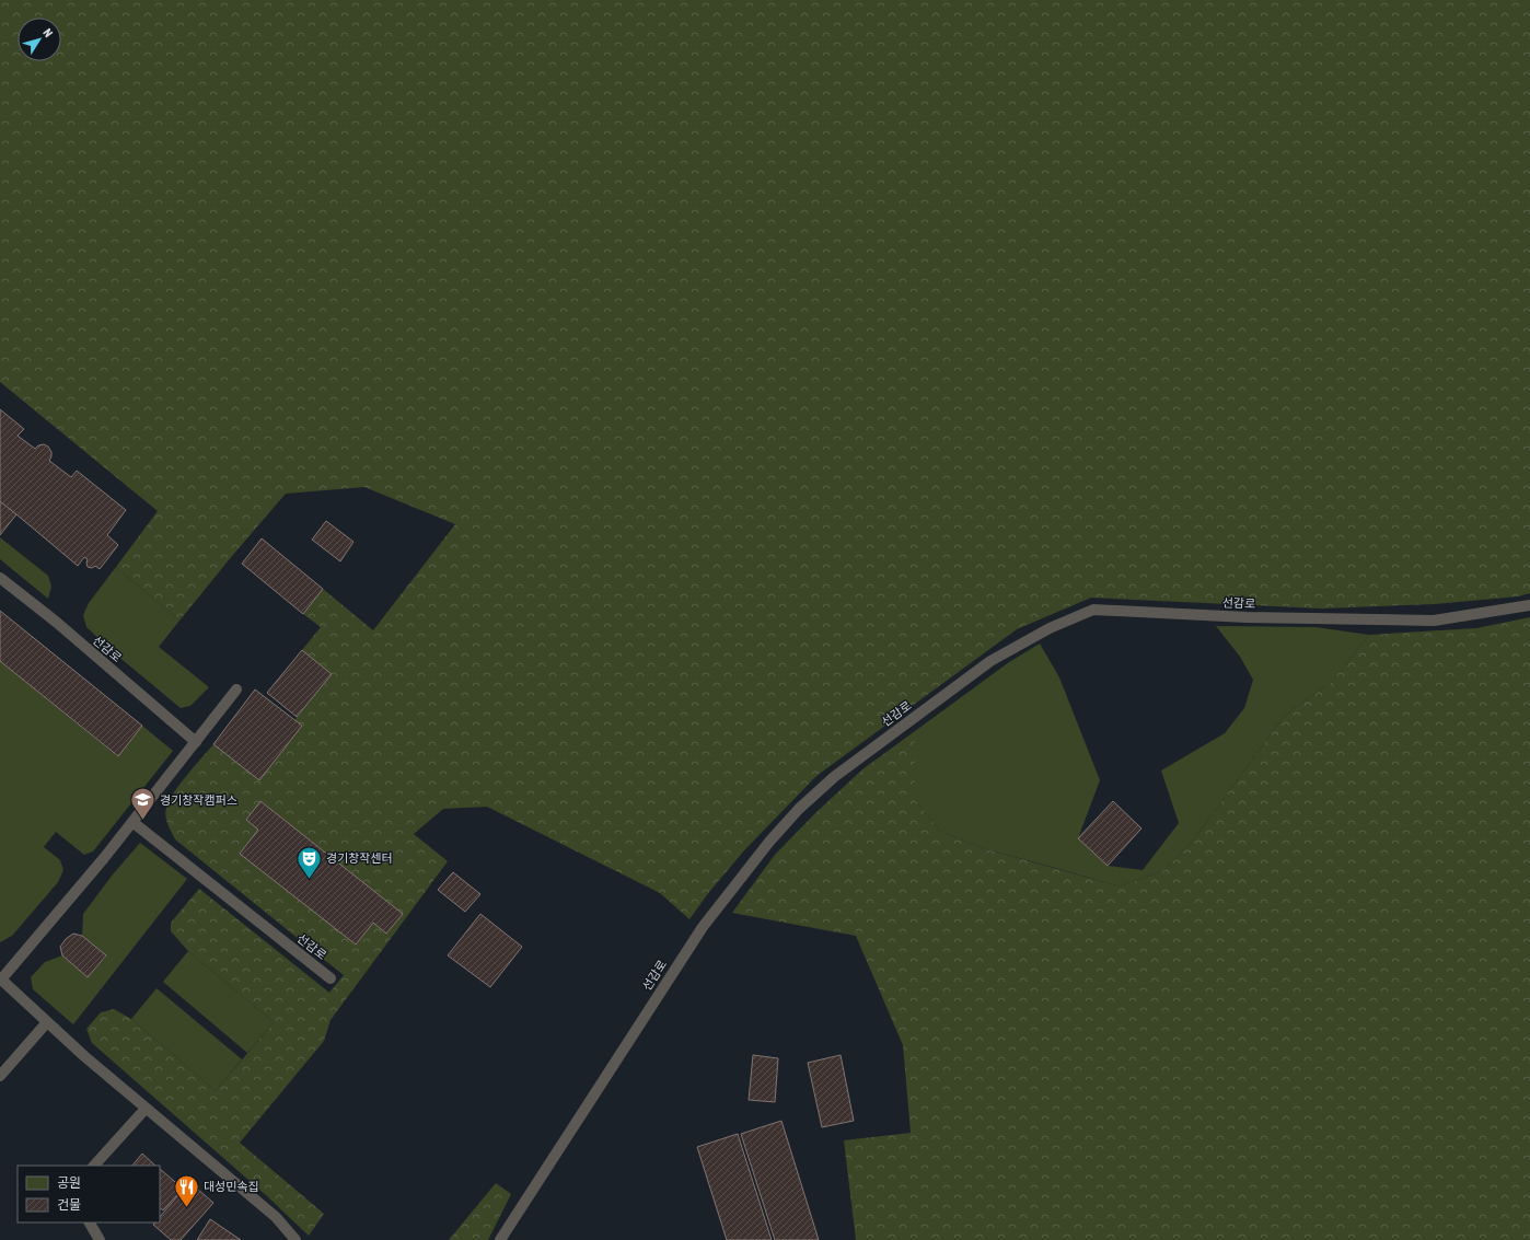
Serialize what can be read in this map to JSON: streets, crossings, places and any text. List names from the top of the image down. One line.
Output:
{"streets":{"lane":["선감로"]},"places":{"school or university":["경기창작캠퍼스"],"theatre":["경기창작센터"],"restaurant":["대성민속집"]},"legend":["공원","건물"],"north":"top right"}
